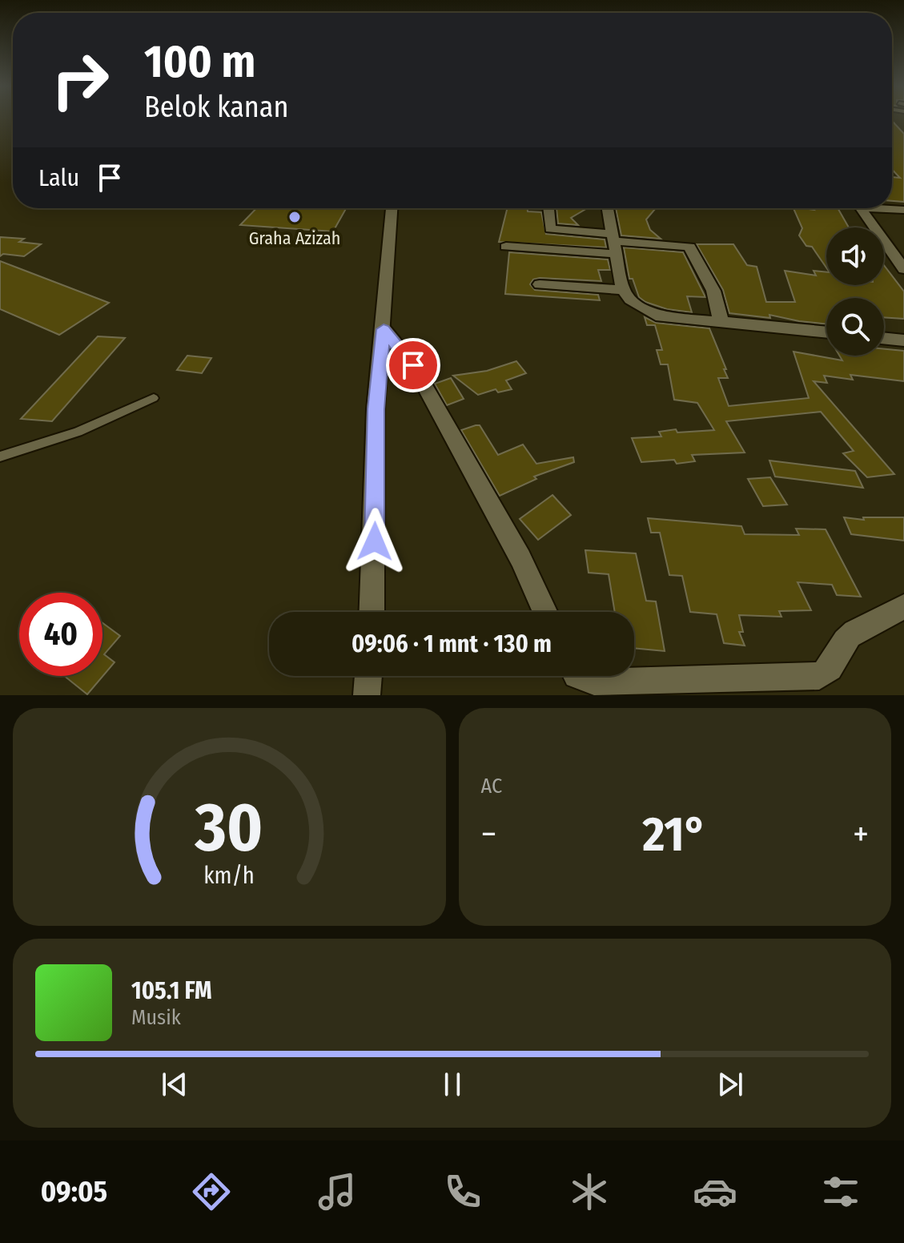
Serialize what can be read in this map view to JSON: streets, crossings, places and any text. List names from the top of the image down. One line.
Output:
{"places":["Graha Azizah"],"page":{"turn":["100 m","Belok kanan"],"then":"Lalu","limit":"40","trip":"09:06 · 1 mnt · 130 m","tile":"AC","heat":["−","21°","+"],"song":["105.1 FM","Musik"],"tabs":"09:05","gauge":["30","km/h"]}}
